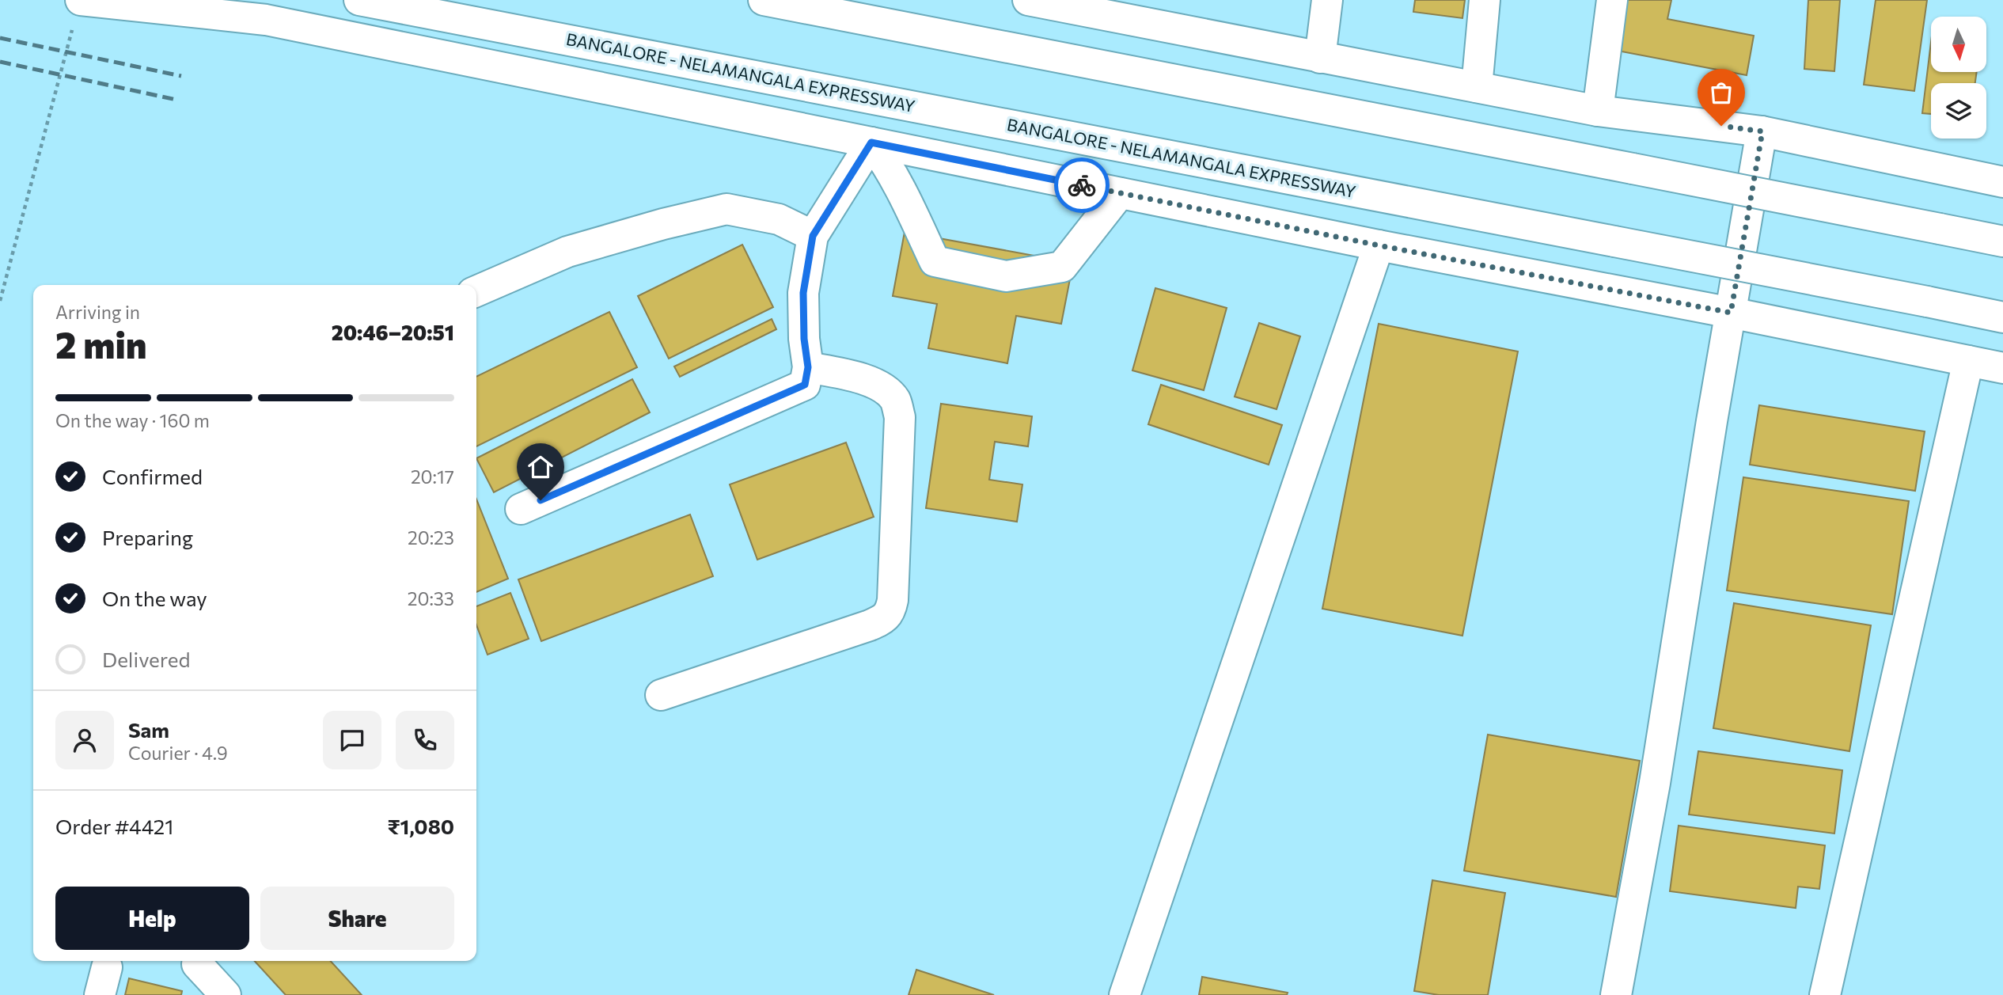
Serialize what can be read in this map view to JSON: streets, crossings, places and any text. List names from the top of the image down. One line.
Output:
{"streets":{"main road":["BANGALORE - NELAMANGALA EXPRESSWAY"]},"north":"bottom","page":{"heading":["2 min","Arriving in","20:46–20:51"],"panel":["Sam","Courier · 4.9","Order #4421","₹1,080"],"bar":"On the way · 160 m","list":[["Confirmed","20:17"],["Preparing","20:23"],["On the way","20:33"],"Delivered"],"buttons":["Help","Share"]}}
